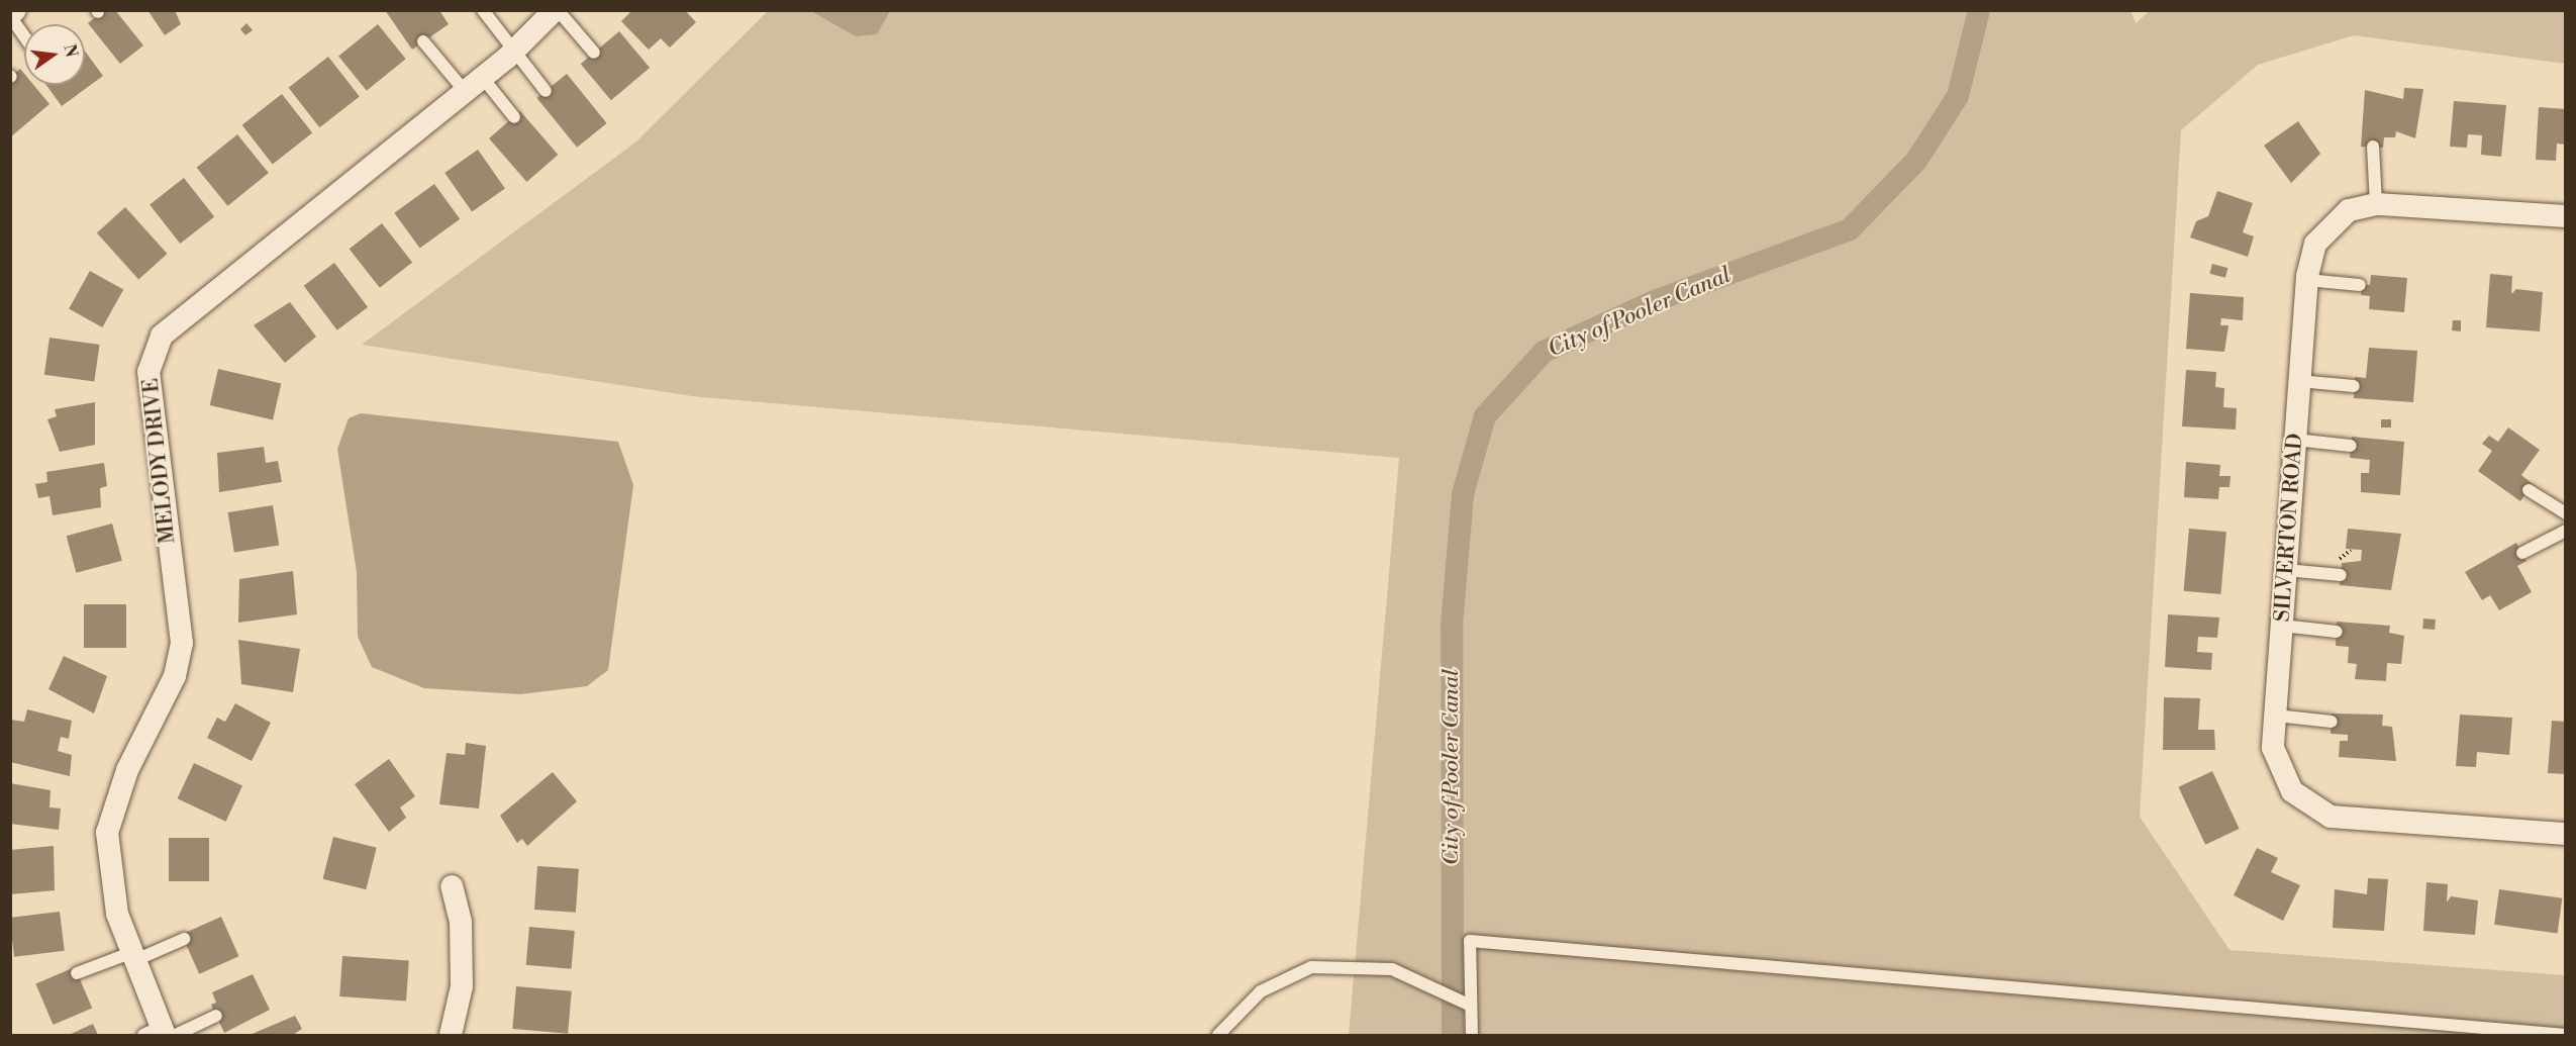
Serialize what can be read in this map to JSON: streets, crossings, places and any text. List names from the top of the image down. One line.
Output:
{"streets":{"street":["MELODY DRIVE","SILVERTON ROAD"]},"water":["City of Pooler Canal"],"north":"right"}
